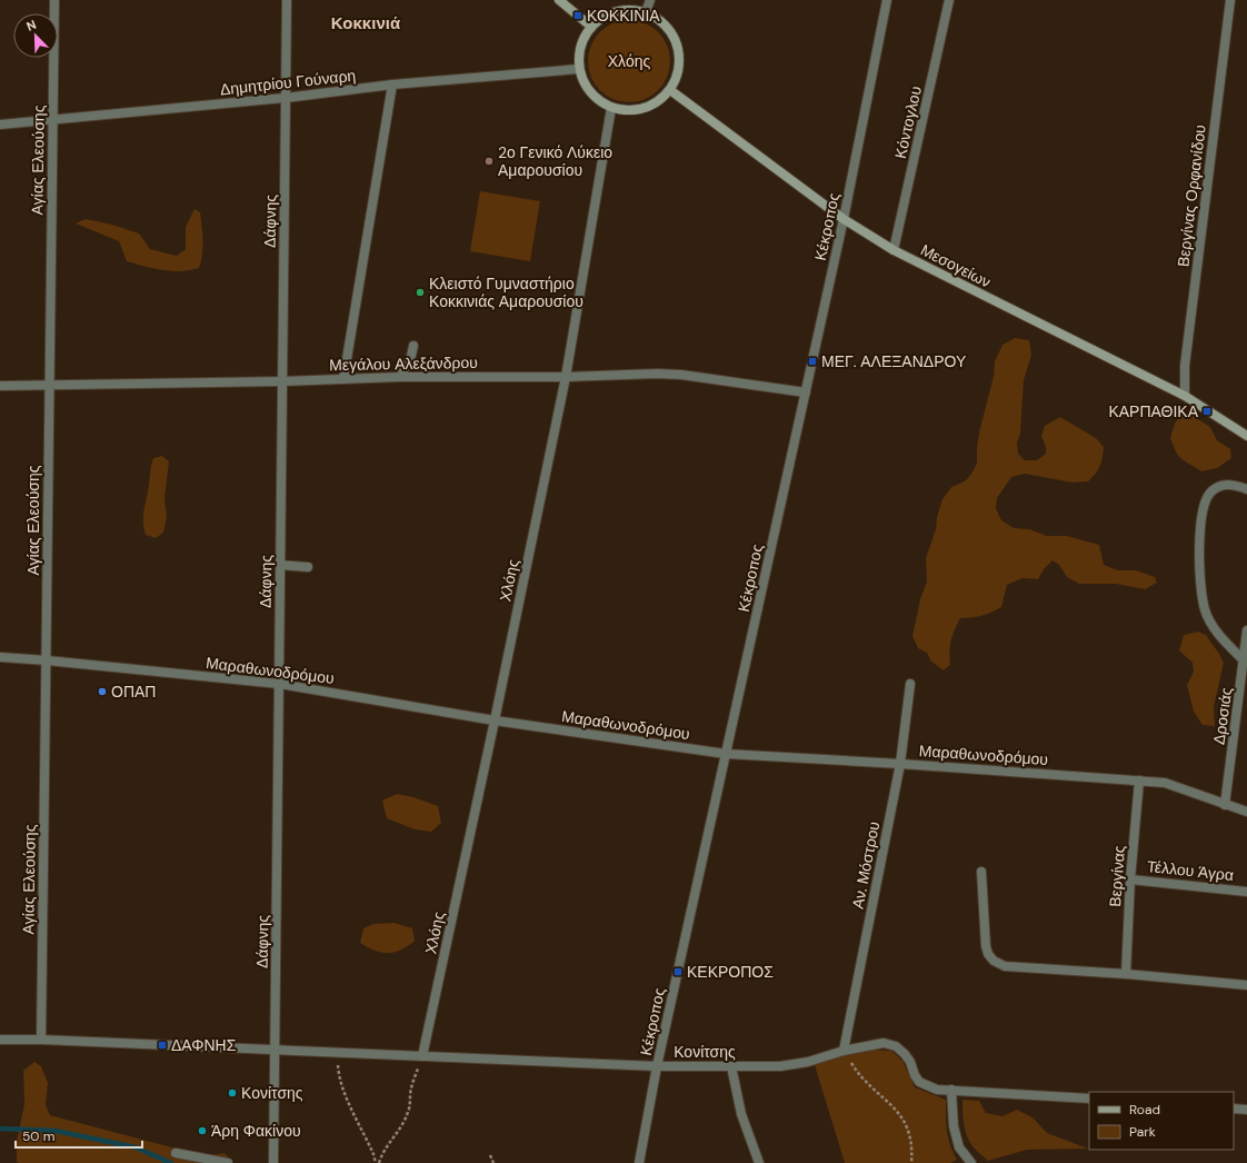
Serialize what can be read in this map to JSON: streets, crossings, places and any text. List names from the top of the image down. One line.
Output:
{"streets":{"street":["Δημητρίου Γούναρη","Κόντογλου","Αγίας Ελεούσης","Βεργίνας Ορφανίδου","Δάφνης","Κέκροπος","Μεσογείων","Μεγάλου Αλεξάνδρου","Χλόης","Μαραθωνοδρόμου","Δροσιάς","Αν. Μόστρου","Τέλλου Άγρα","Βεργίνας","Κονίτσης"]},"crossings":[["Δημητρίου Γούναρη","Αγίας Ελεούσης"],["Δημητρίου Γούναρη","Δάφνης"],["Δημητρίου Γούναρη","Μεσογείων"],["Δημητρίου Γούναρη","Χλόης"],["Κόντογλου","Μεσογείων"],["Αγίας Ελεούσης","Μεγάλου Αλεξάνδρου"],["Αγίας Ελεούσης","Μαραθωνοδρόμου"],["Αγίας Ελεούσης","Κονίτσης"],["Βεργίνας Ορφανίδου","Μεσογείων"],["Δάφνης","Μεγάλου Αλεξάνδρου"],["Δάφνης","Μαραθωνοδρόμου"],["Δάφνης","Κονίτσης"],["Κέκροπος","Μεσογείων"],["Κέκροπος","Μεγάλου Αλεξάνδρου"],["Κέκροπος","Μαραθωνοδρόμου"],["Κέκροπος","Κονίτσης"],["Μεσογείων","Χλόης"],["Μεγάλου Αλεξάνδρου","Χλόης"],["Χλόης","Μαραθωνοδρόμου"],["Χλόης","Κονίτσης"],["Μαραθωνοδρόμου","Δροσιάς"],["Μαραθωνοδρόμου","Αν. Μόστρου"],["Μαραθωνοδρόμου","Βεργίνας"],["Αν. Μόστρου","Κονίτσης"],["Τέλλου Άγρα","Βεργίνας"]],"districts":["Κοκκινιά"],"parks":["Χλόης"],"places":{"transit":["ΚΟΚΚΙΝΙΑ","ΜΕΓ. ΑΛΕΞΑΝΔΡΟΥ","ΚΑΡΠΑΘΙΚΑ","ΚΕΚΡΟΠΟΣ","ΔΑΦΝΗΣ"],"other":["2ο Γενικό Λύκειο Αμαρουσίου","Κλειστό Γυμναστήριο Κοκκινιάς Αμαρουσίου","ΟΠΑΠ","Κονίτσης","Άρη Φακίνου"]},"legend":["Road","Park"],"scale_bar":"50 m","north":"top left"}
